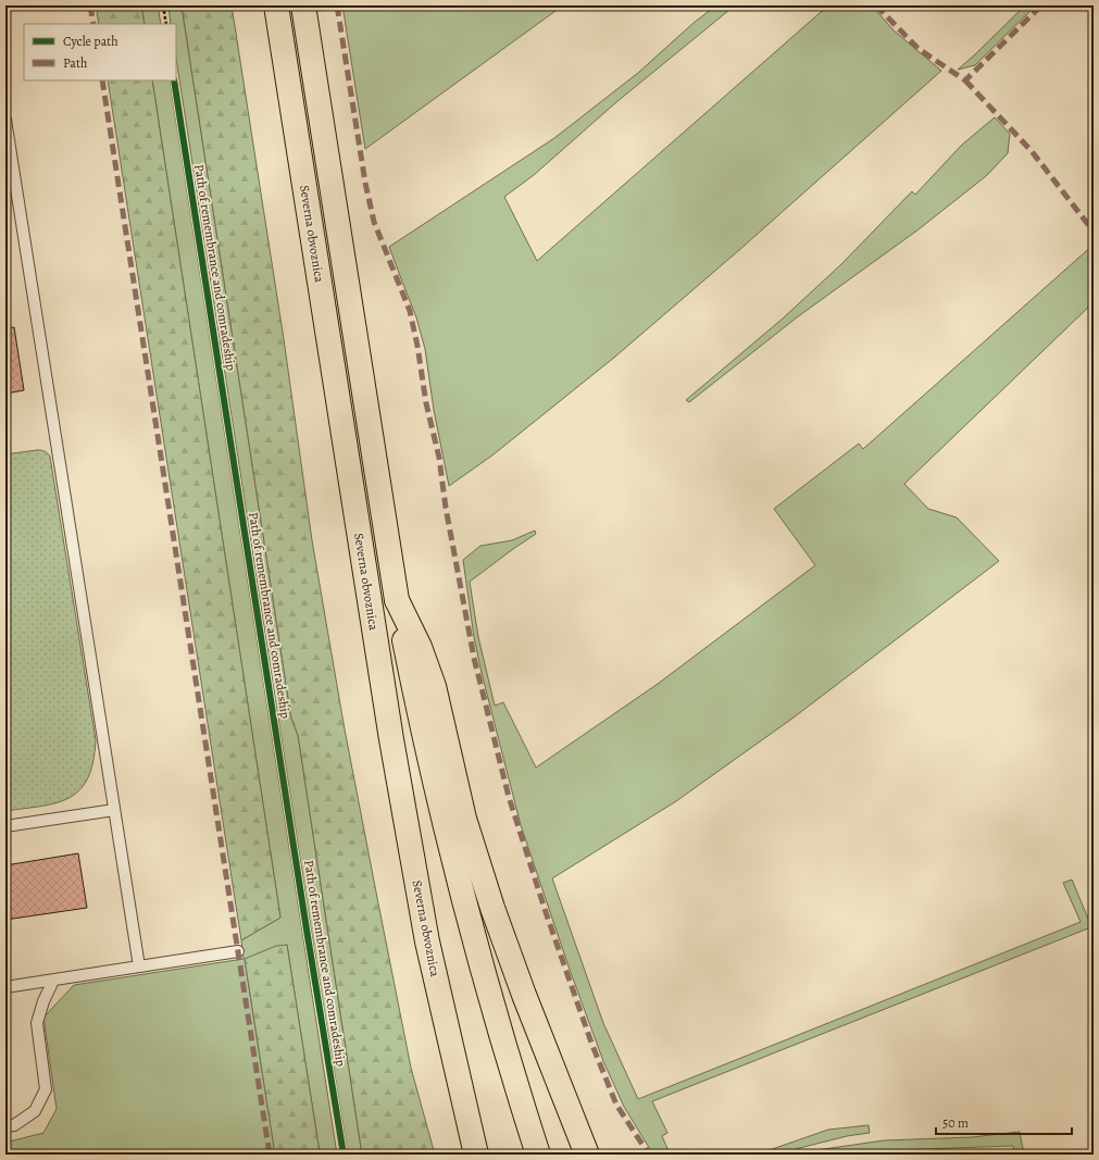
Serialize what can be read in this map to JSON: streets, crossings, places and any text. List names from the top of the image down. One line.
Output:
{"streets":{"highway":["Severna obvoznica"],"cycle path":["Path of remembrance and comradeship"]},"legend":["Cycle path","Path"],"scale_bar":"50 m"}
